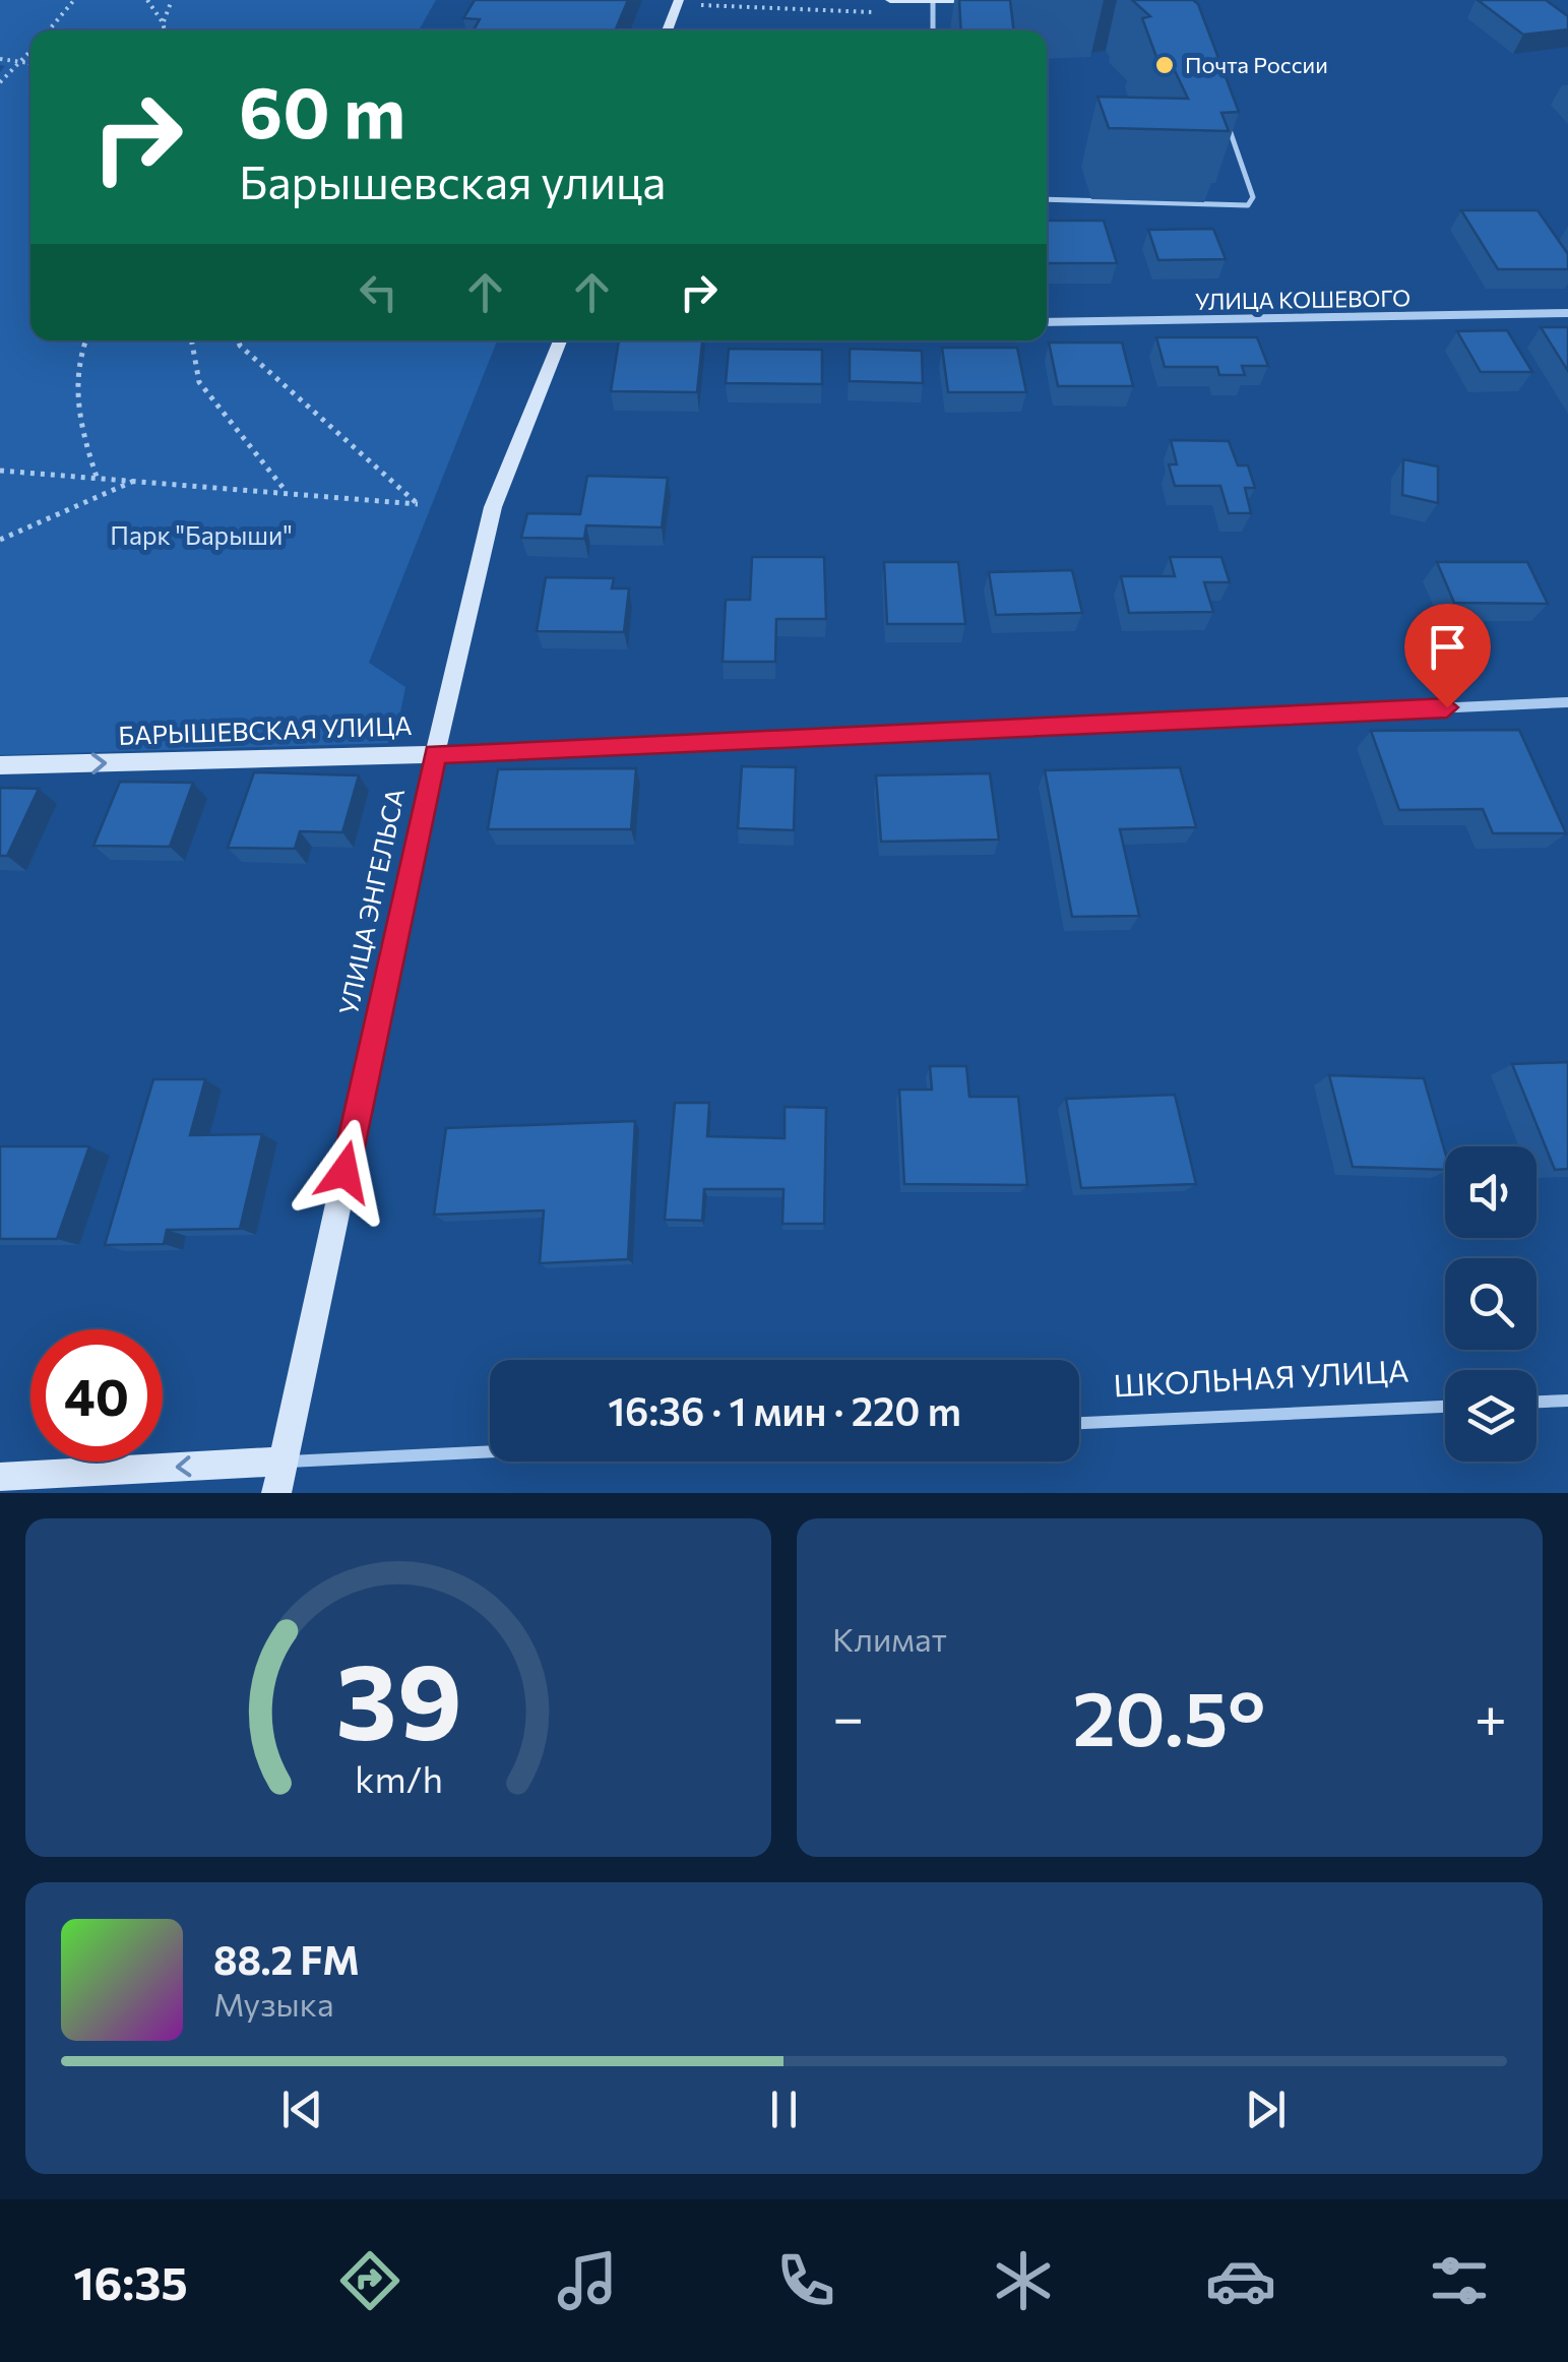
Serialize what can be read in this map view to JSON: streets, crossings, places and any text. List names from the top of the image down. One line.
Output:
{"streets":{"street":["УЛИЦА КОШЕВОГО","БАРЫШЕВСКАЯ УЛИЦА","УЛИЦА ЭНГЕЛЬСА","ШКОЛЬНАЯ УЛИЦА"]},"crossings":[["БАРЫШЕВСКАЯ УЛИЦА","УЛИЦА ЭНГЕЛЬСА"]],"parks":["Парк \"Барыши\""],"places":["Почта России"],"page":{"turn":["60 m","Барышевская улица"],"limit":"40","trip":"16:36 · 1 мин · 220 m","tile":"Климат","heat":["−","20.5°","+"],"song":["88.2 FM","Музыка"],"tabs":"16:35","gauge":["39","km/h"]}}
